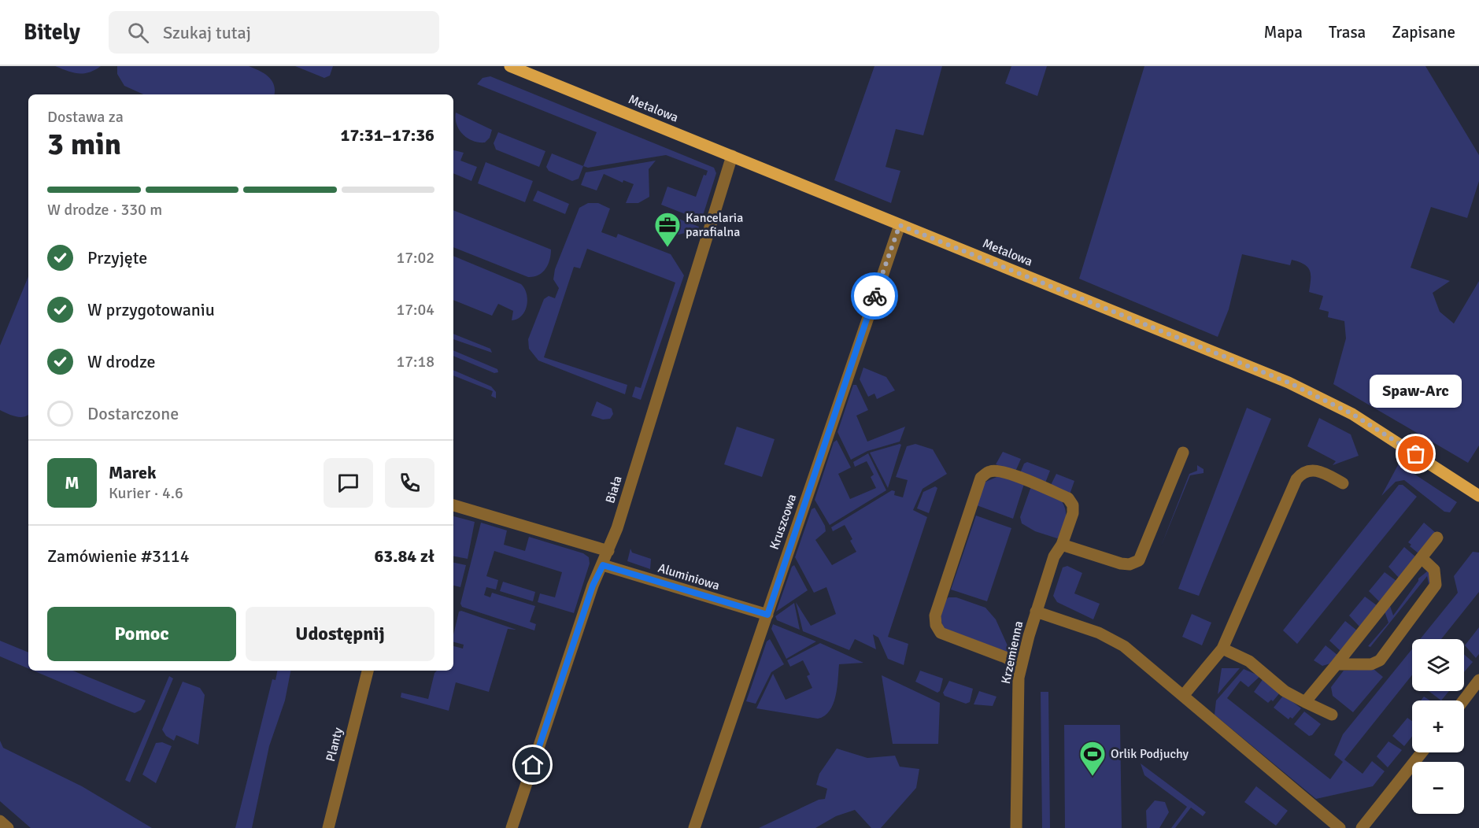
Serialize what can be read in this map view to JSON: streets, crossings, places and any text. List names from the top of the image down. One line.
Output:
{"streets":{"main road":["Metalowa"],"street":["Biała","Kruszcowa","Aluminiowa","Krzemienna","Planty"]},"crossings":[["Metalowa","Biała"],["Metalowa","Kruszcowa"],["Biała","Aluminiowa"],["Kruszcowa","Aluminiowa"]],"places":{"office":["Kancelaria parafialna"],"other":["Spaw-Arc"],"sports":["Orlik Podjuchy"]},"page":{"header":"Bitely","search":"Szukaj tutaj","nav":["Mapa","Trasa","Zapisane"],"heading":["3 min","Dostawa za","17:31–17:36"],"panel":["Marek","Kurier · 4.6","Zamówienie #3114","63.84 zł"],"bar":"W drodze · 330 m","list":[["Przyjęte","17:02"],["W przygotowaniu","17:04"],["W drodze","17:18"],"Dostarczone"],"bubble":"Spaw-Arc","round":"M","buttons":["Pomoc","Udostępnij"],"map_buttons":["+","−"]}}
